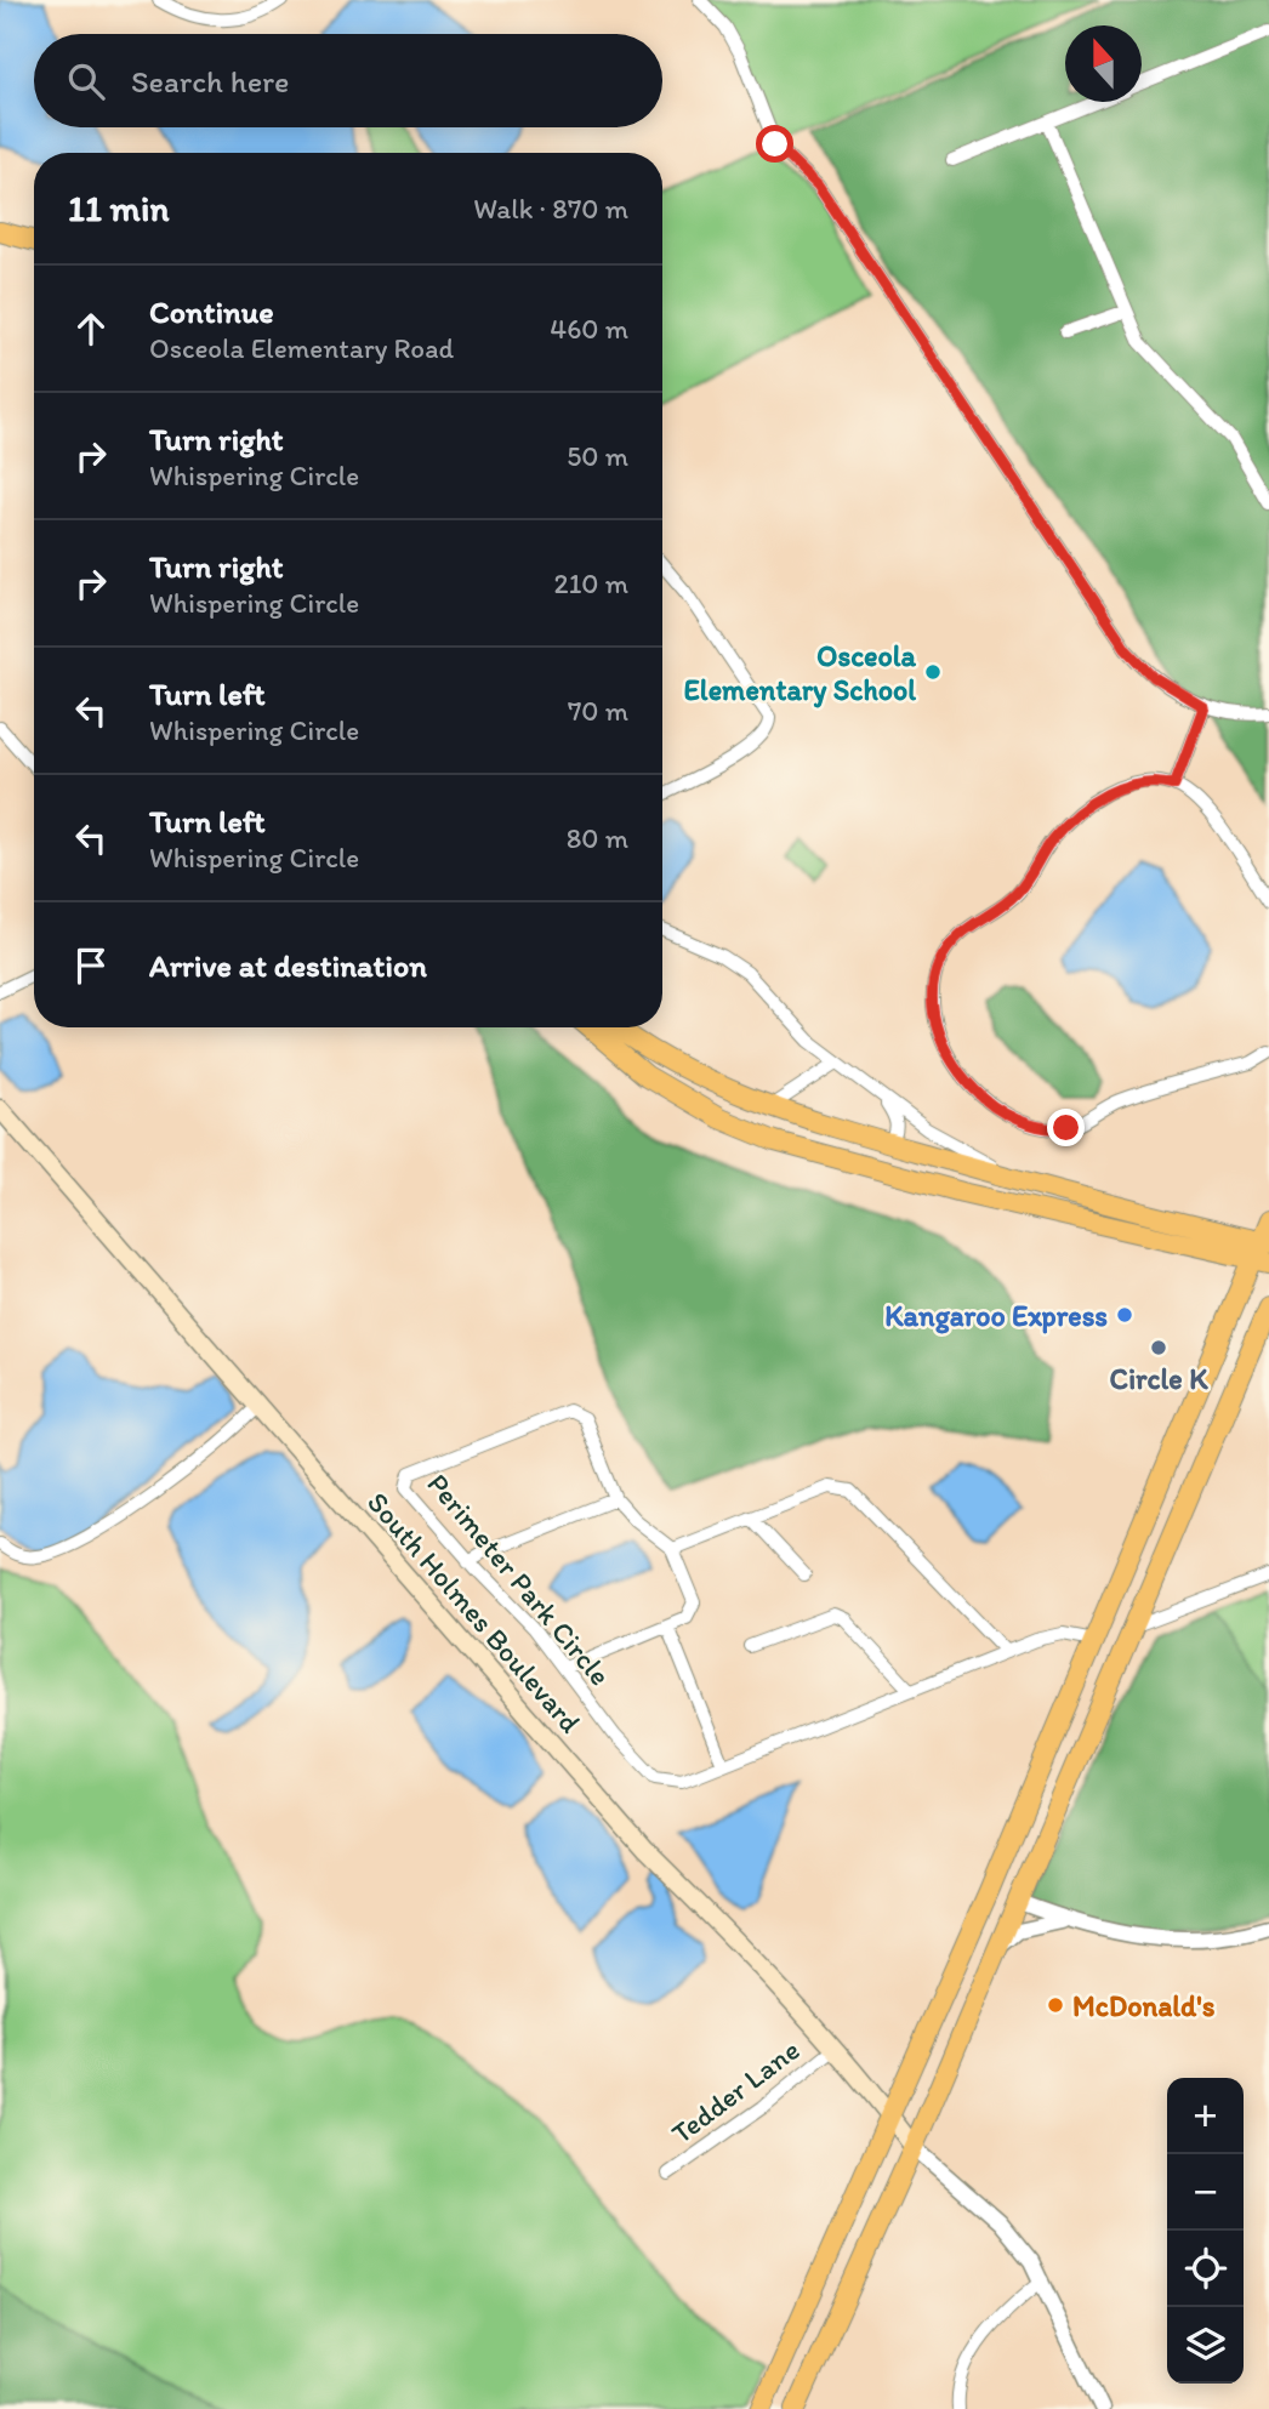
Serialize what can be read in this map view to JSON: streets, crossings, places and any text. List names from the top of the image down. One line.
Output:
{"streets":{"main road":["South Holmes Boulevard"],"street":["Perimeter Park Circle","Tedder Lane"]},"crossings":[["South Holmes Boulevard","Tedder Lane"]],"places":["Osceola Elementary School","Kangaroo Express","Circle K","McDonald's"],"north":"top","page":{"search":"Search here","heading":["11 min","Walk · 870 m"],"list":[["Continue","Osceola Elementary Road","460 m"],["Turn right","Whispering Circle","50 m"],["Turn right","Whispering Circle","210 m"],["Turn left","Whispering Circle","70 m"],["Turn left","Whispering Circle","80 m"],"Arrive at destination"],"map_buttons":["+","−"]}}
